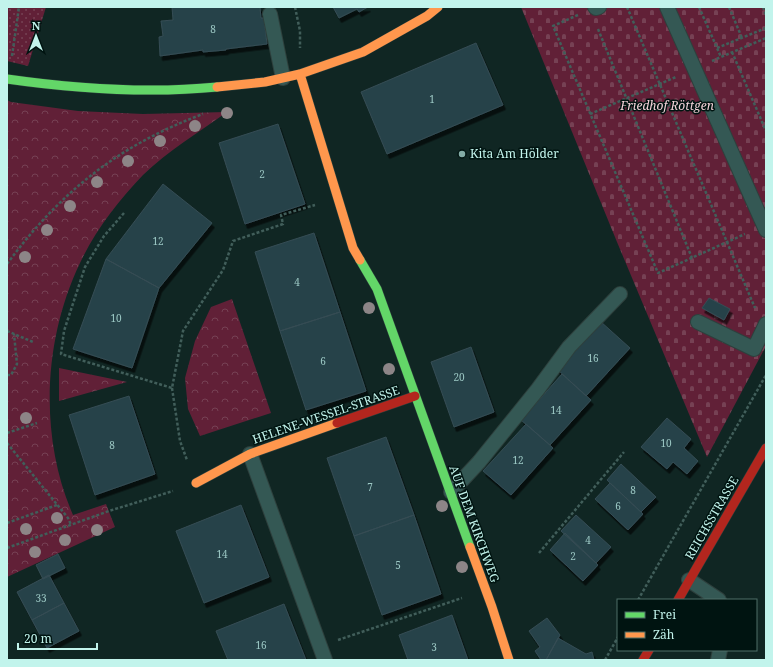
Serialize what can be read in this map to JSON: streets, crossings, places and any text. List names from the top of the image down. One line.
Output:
{"streets":{"street":["HELENE-WESSEL-STRASSE","REICHSSTRASSE","AUF DEM KIRCHWEG"]},"crossings":[["HELENE-WESSEL-STRASSE","AUF DEM KIRCHWEG"]],"parks":["Friedhof Röttgen"],"places":["Kita Am Hölder"],"house_numbers":["8","1","2","12","4","10","16","6","20","14","10","8","12","7","8","6","4","14","2","5","33","16","3"],"legend":["Frei","Zäh"],"scale_bar":"20 m","north":"top"}
